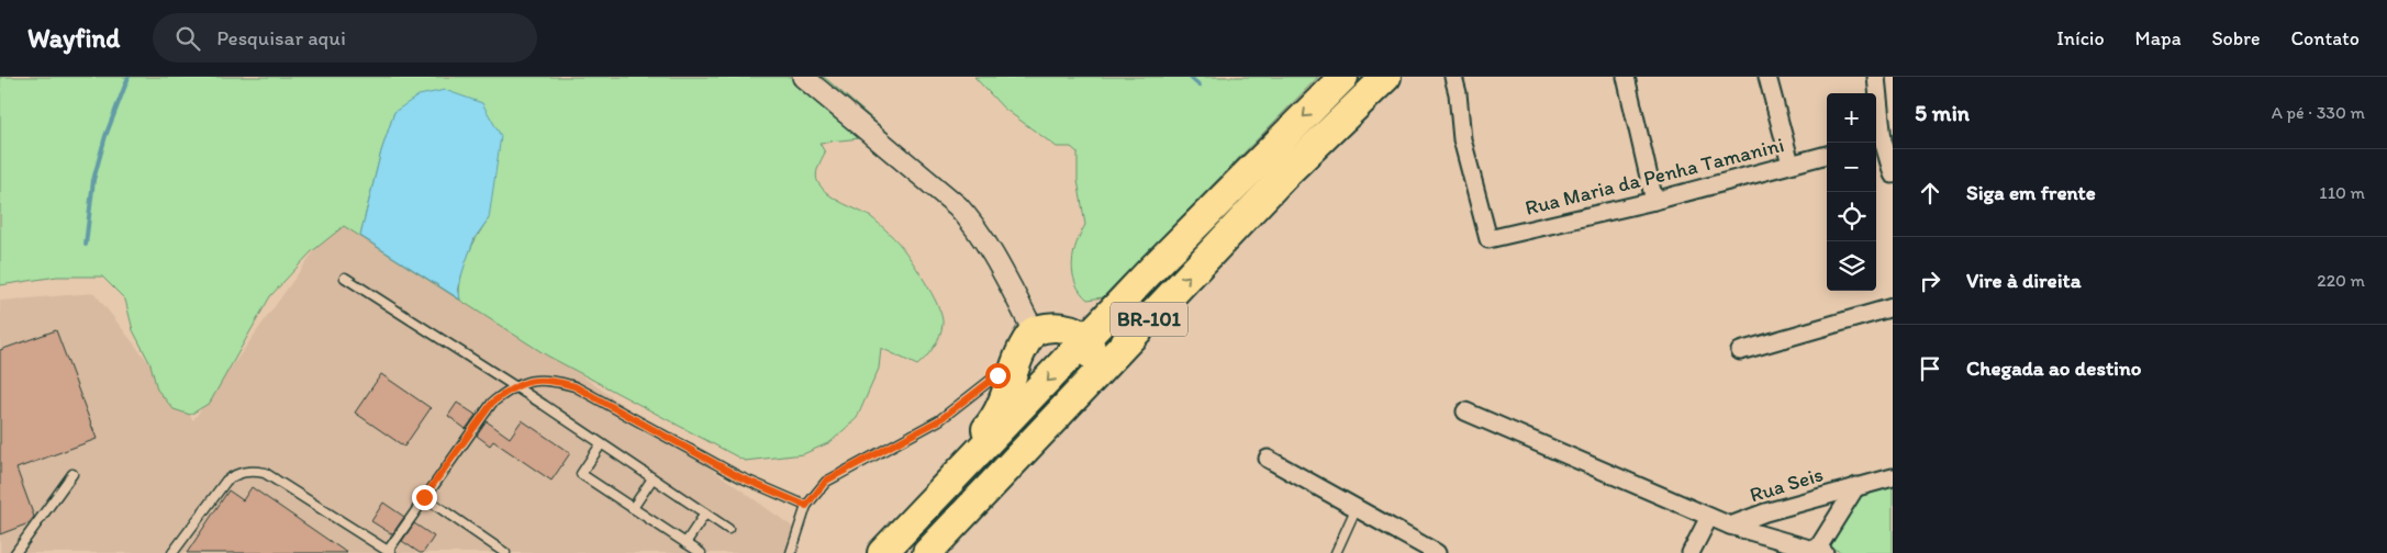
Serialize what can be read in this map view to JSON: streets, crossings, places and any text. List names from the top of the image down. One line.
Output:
{"streets":{"highway":["BR-101"],"street":["Rua Maria da Penha Tamanini","Rua Seis"]},"page":{"header":"Wayfind","search":"Pesquisar aqui","nav":["Início","Mapa","Sobre","Contato"],"heading":["5 min","A pé · 330 m"],"map_buttons":["+","−"],"list":[["Siga em frente","110 m"],["Vire à direita","220 m"],"Chegada ao destino"]}}
